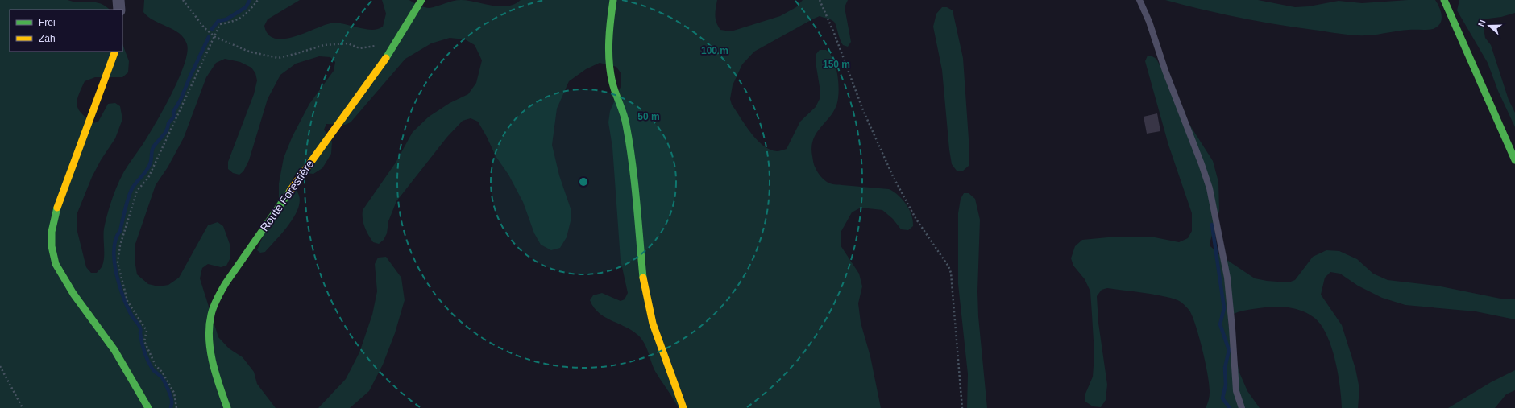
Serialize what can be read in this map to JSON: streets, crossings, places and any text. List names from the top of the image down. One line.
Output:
{"streets":{"street":["Route Forestière"]},"legend":["Frei","Zäh"],"north":"left","rings":["100 m","150 m","50 m"]}
